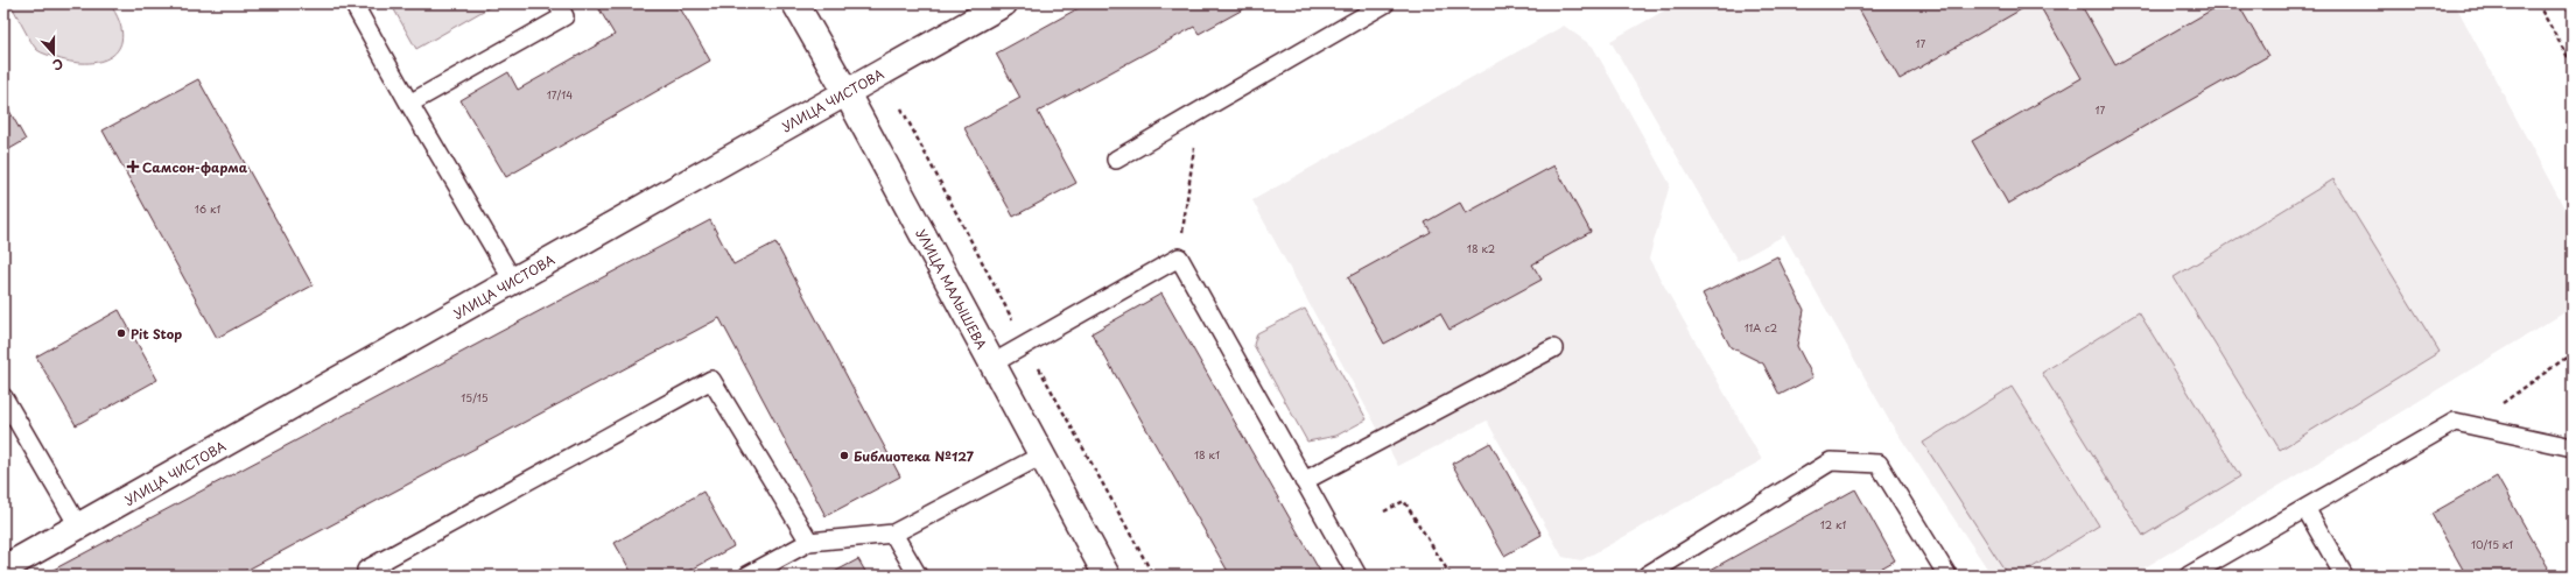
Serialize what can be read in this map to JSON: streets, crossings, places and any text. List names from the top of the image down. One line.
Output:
{"streets":{"street":["УЛИЦА ЧИСТОВА","УЛИЦА МАЛЫШЕВА"]},"crossings":[["УЛИЦА ЧИСТОВА","УЛИЦА МАЛЫШЕВА"]],"places":{"health":["Самсон-фарма"],"other":["Pit Stop","Библиотека №127"]},"house_numbers":["17","17/14","17","16 к1","18 к2","11А с2","15/15","18 к1","12 к1","10/15 к1"],"north":"bottom"}
